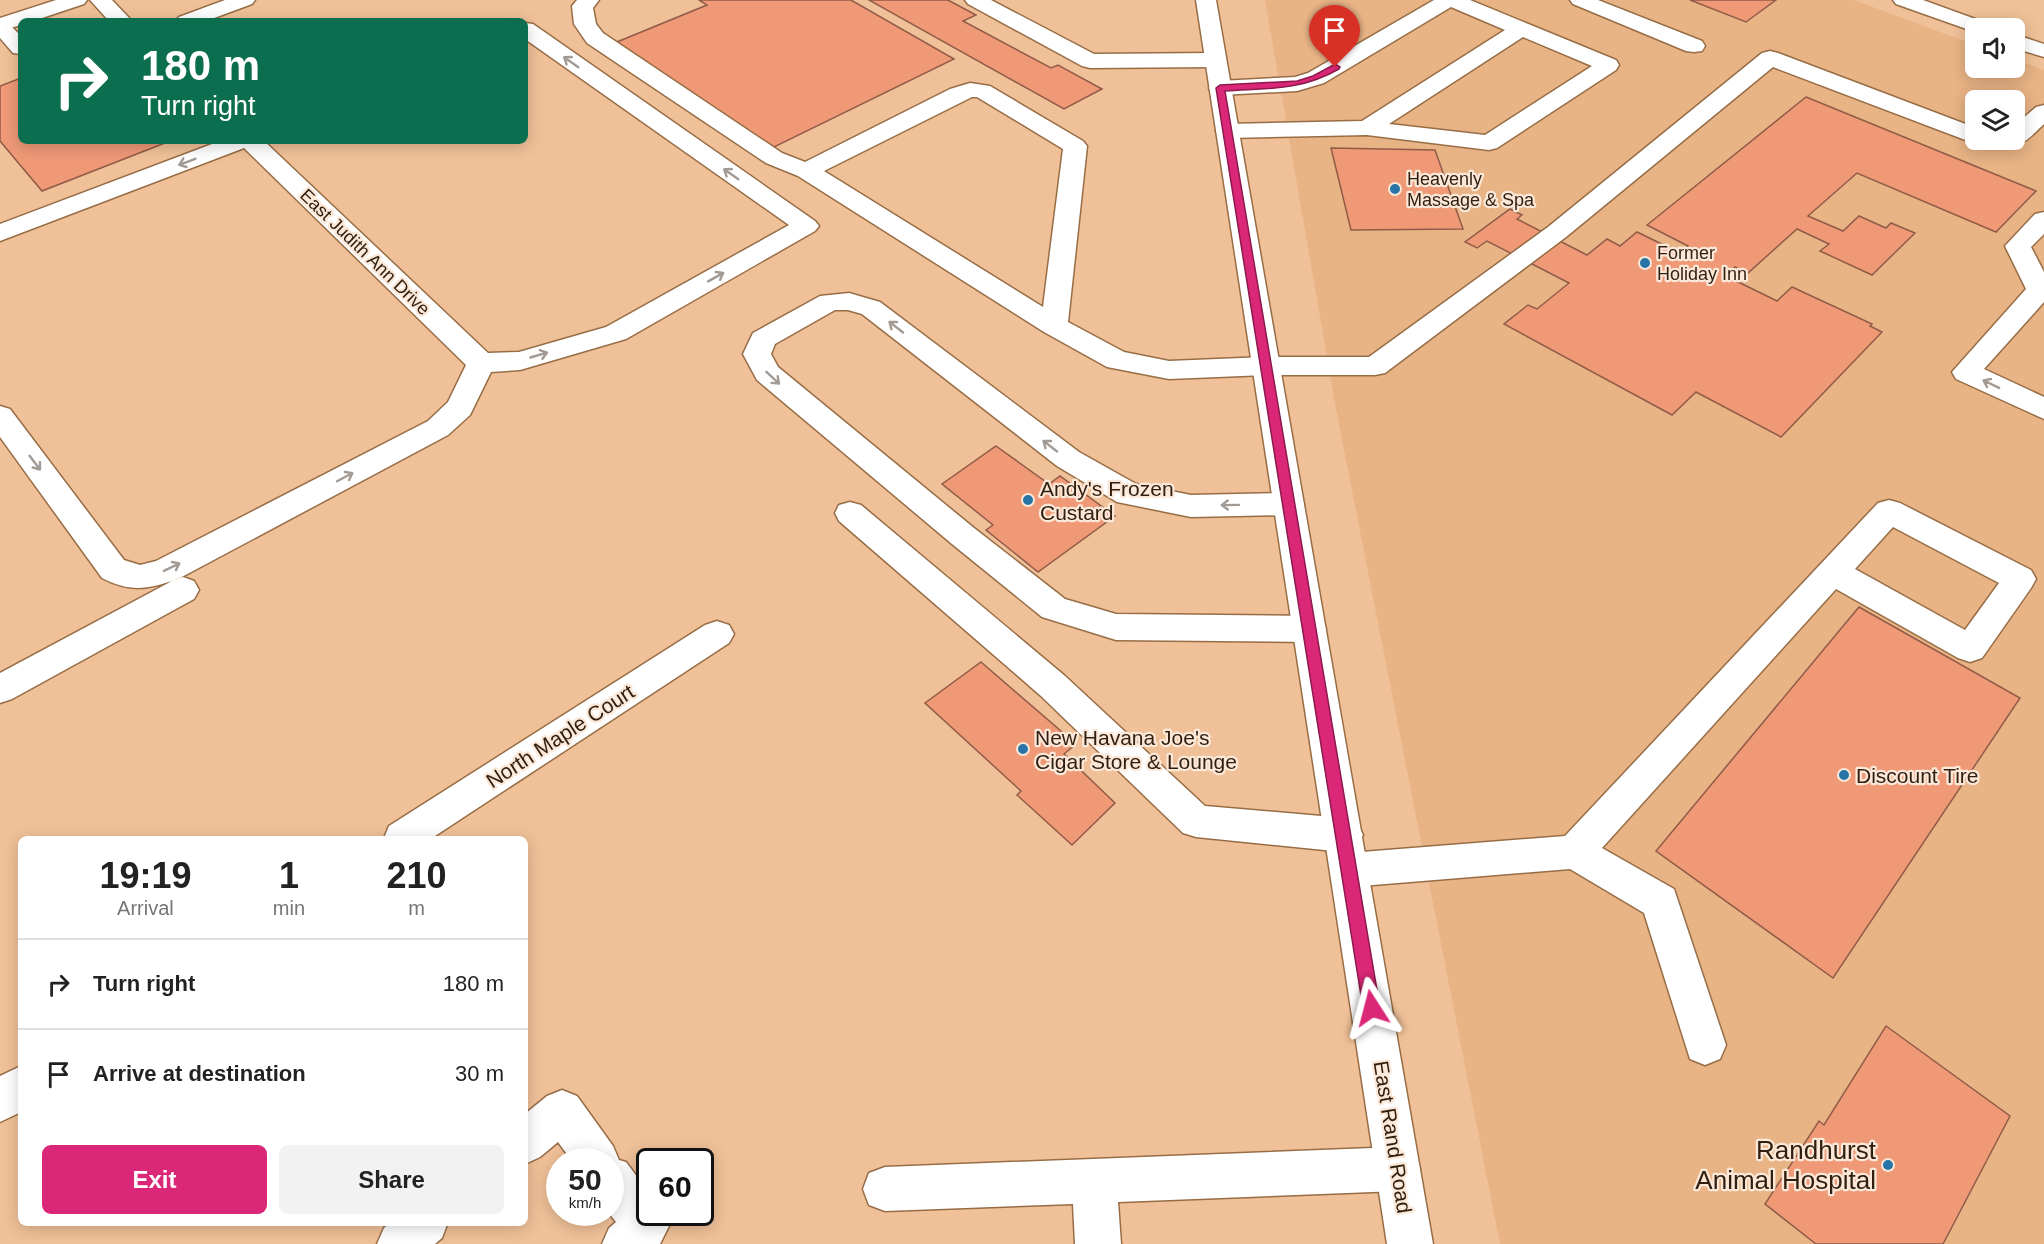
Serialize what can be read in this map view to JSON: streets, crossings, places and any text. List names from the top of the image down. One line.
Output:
{"streets":{"main road":["East Judith Ann Drive","North Maple Court","East Rand Road"]},"places":["Heavenly Massage & Spa","Former Holiday Inn","Andy's Frozen Custard","New Havana Joe's Cigar Store & Lounge","Discount Tire","Randhurst Animal Hospital"],"page":{"turn":["180 m","Turn right"],"eta":["19:19","Arrival","1","min","210","m"],"list":[{"name":"Turn right","value":"180 m"},{"name":"Arrive at destination","value":"30 m"}],"buttons":["Exit","Share"],"speed":"50 km/h","limit":"60"}}
